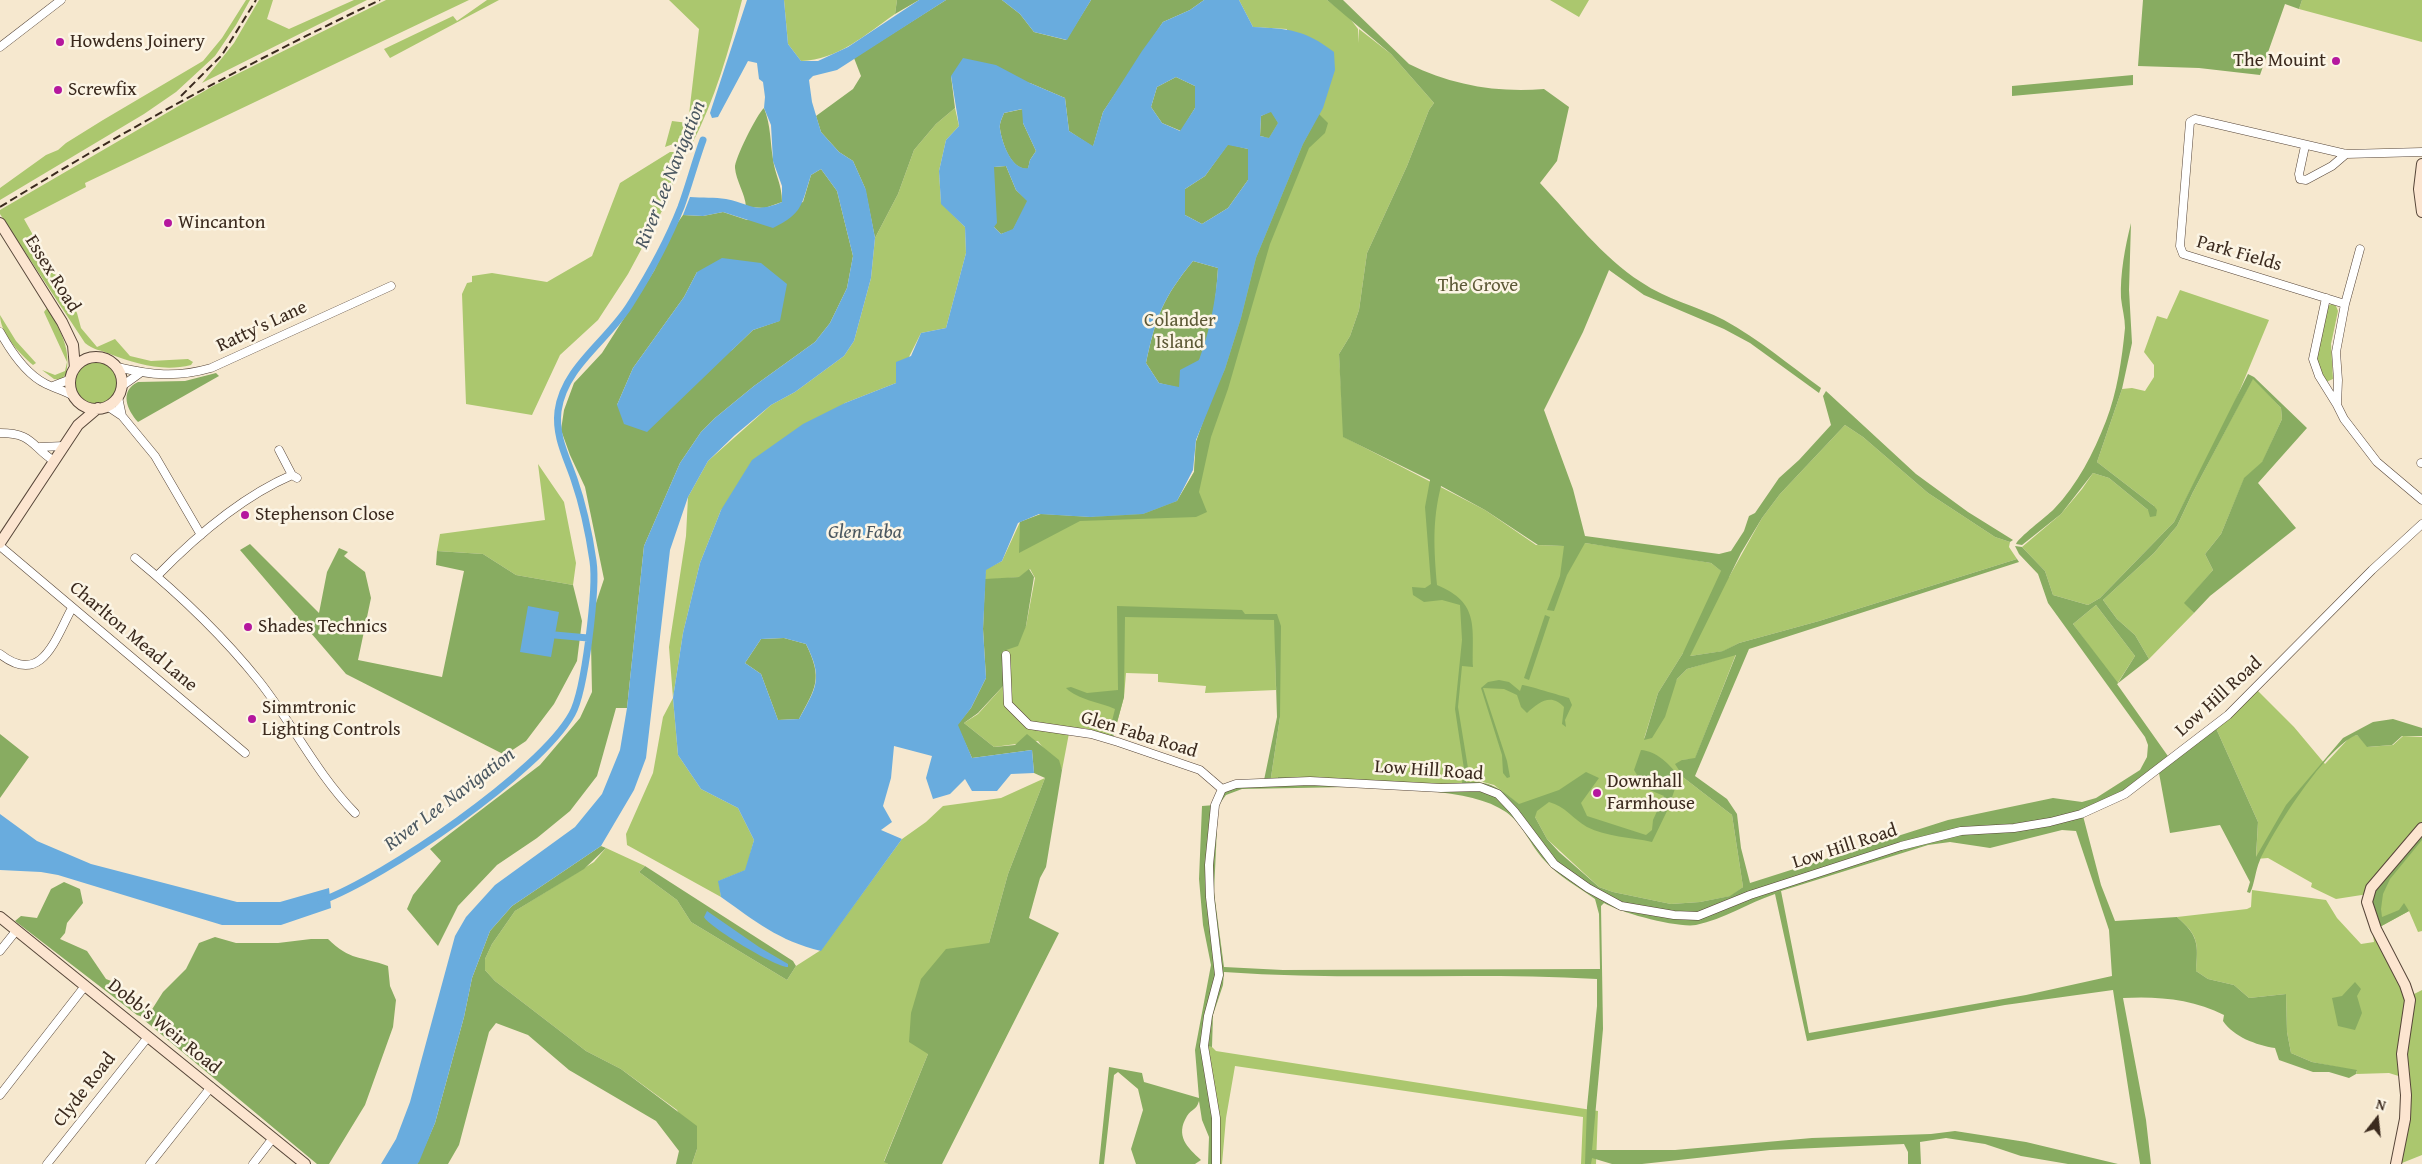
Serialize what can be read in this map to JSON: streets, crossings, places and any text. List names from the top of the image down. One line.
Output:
{"streets":{"street":["Park Fields","Essex Road","Ratty's Lane","Charlton Mead Lane","Low Hill Road","Glen Faba Road","Dobb's Weir Road","Clyde Road"]},"crossings":[["Essex Road","Ratty's Lane"],["Low Hill Road","Glen Faba Road"],["Dobb's Weir Road","Clyde Road"]],"water":["River Lee Navigation","Glen Faba"],"parks":["The Grove","Colander Island"],"places":["Howdens Joinery","The Mouint","Screwfix","Wincanton","Stephenson Close","Shades Technics","Simmtronic Lighting Controls","Downhall Farmhouse"],"north":"top"}
